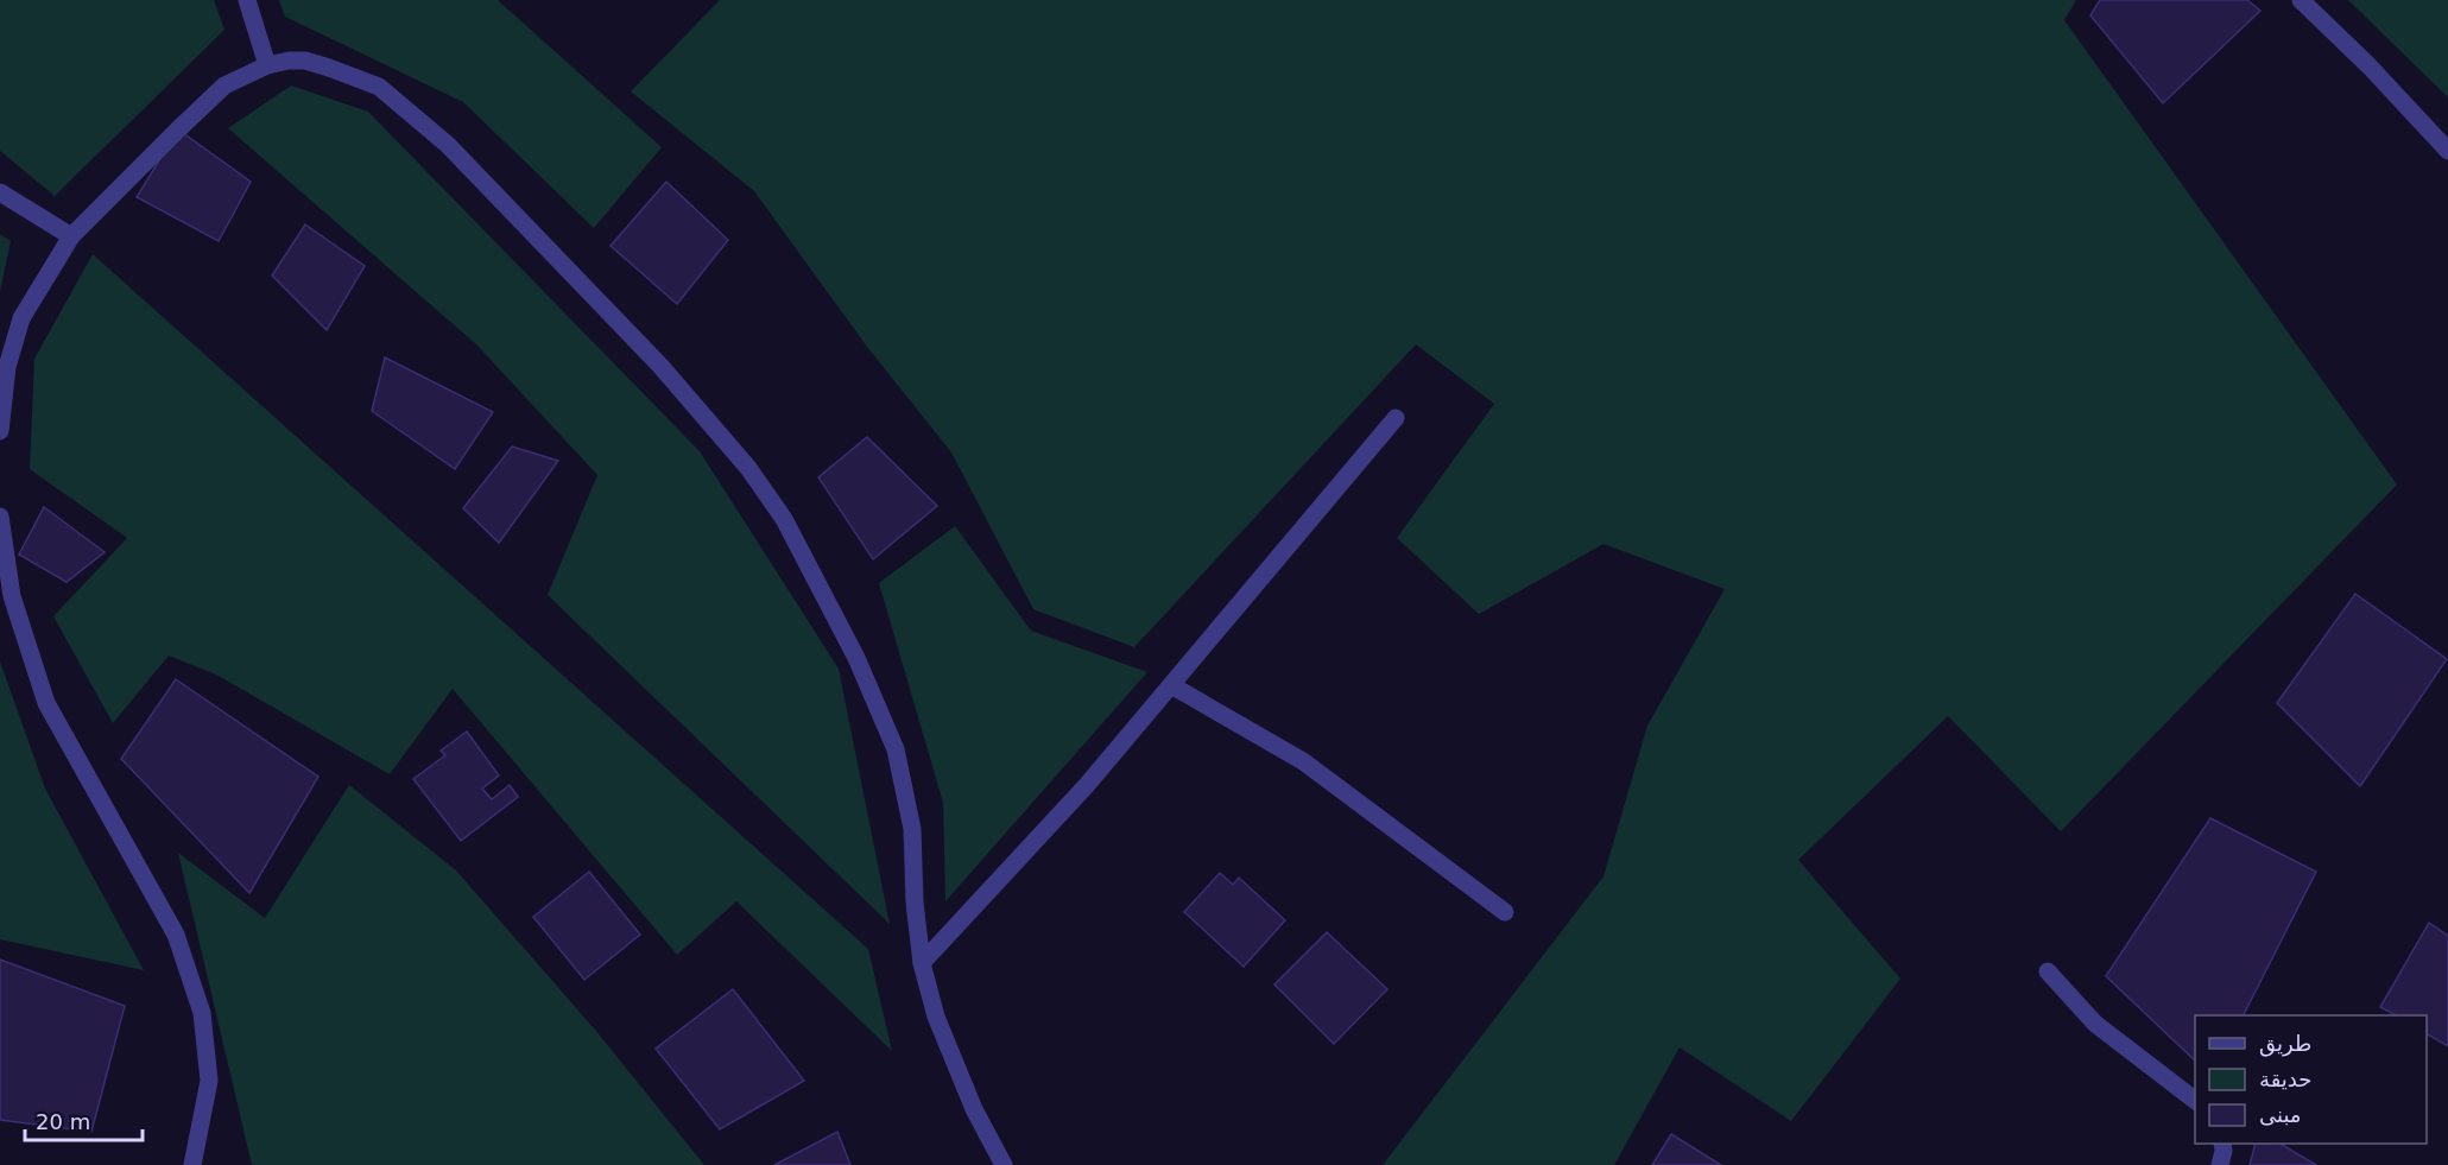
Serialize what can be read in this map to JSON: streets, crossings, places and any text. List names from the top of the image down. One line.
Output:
{"legend":["طريق","حديقة","مبنى"],"scale_bar":"20 m"}
